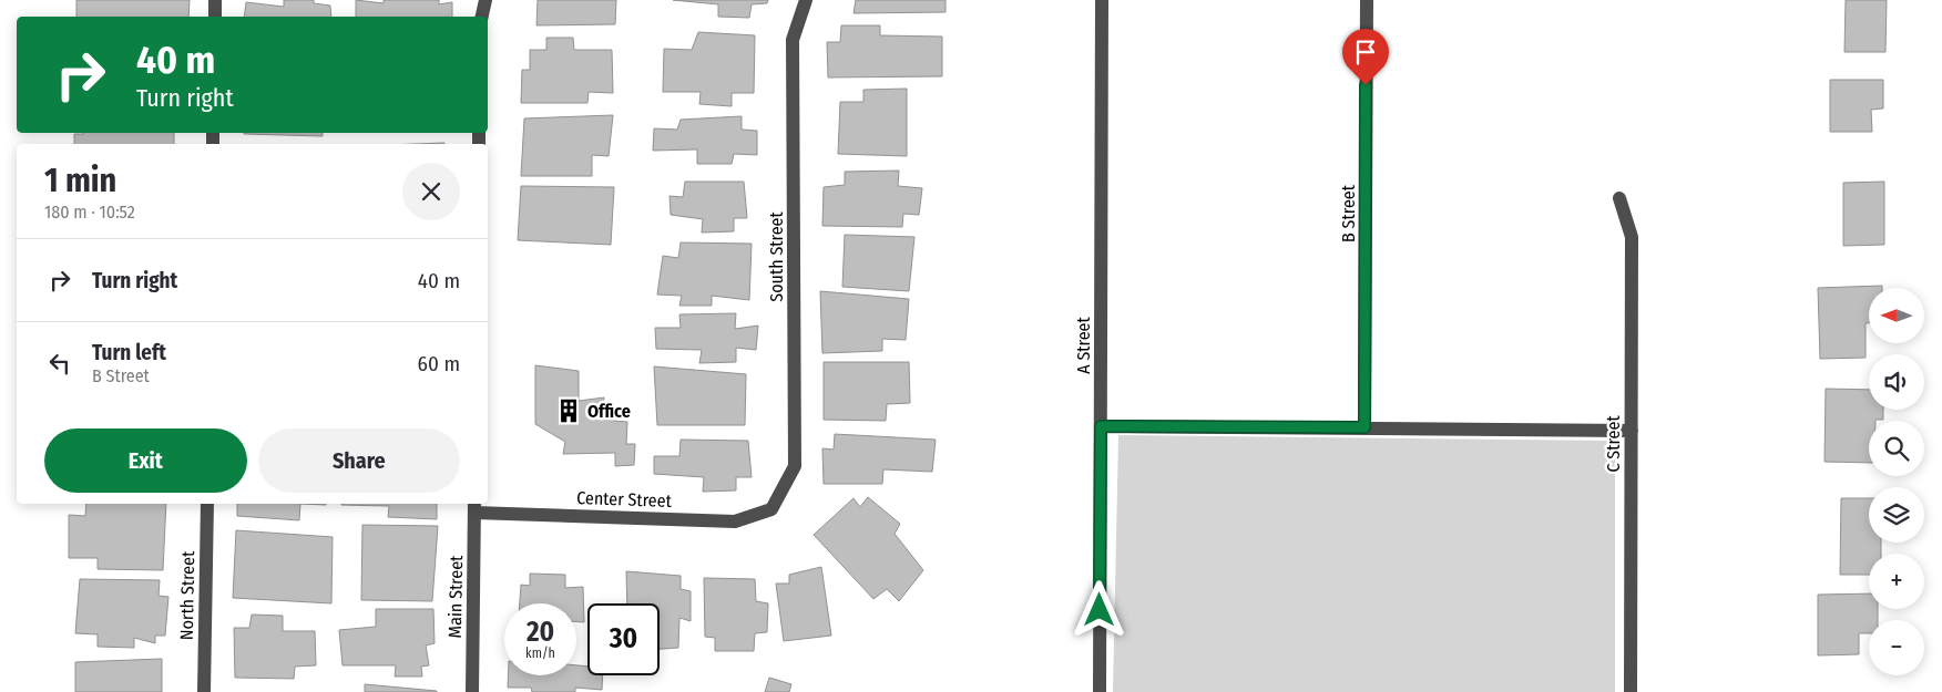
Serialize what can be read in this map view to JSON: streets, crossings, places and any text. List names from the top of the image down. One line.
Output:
{"streets":{"street":["B Street","South Street","A Street","C Street","Center Street","North Street","Main Street"]},"crossings":[["South Street","Center Street"],["Center Street","Main Street"]],"places":{"building":["Office"]},"north":"left","page":{"turn":["40 m","Turn right"],"heading":["1 min","180 m · 10:52"],"list":[{"name":"Turn right","value":"40 m"},{"name":"Turn left","note":"B Street","value":"60 m"}],"map_buttons":["+","−"],"buttons":["Exit","Share"],"speed":"20 km/h","limit":"30"}}
